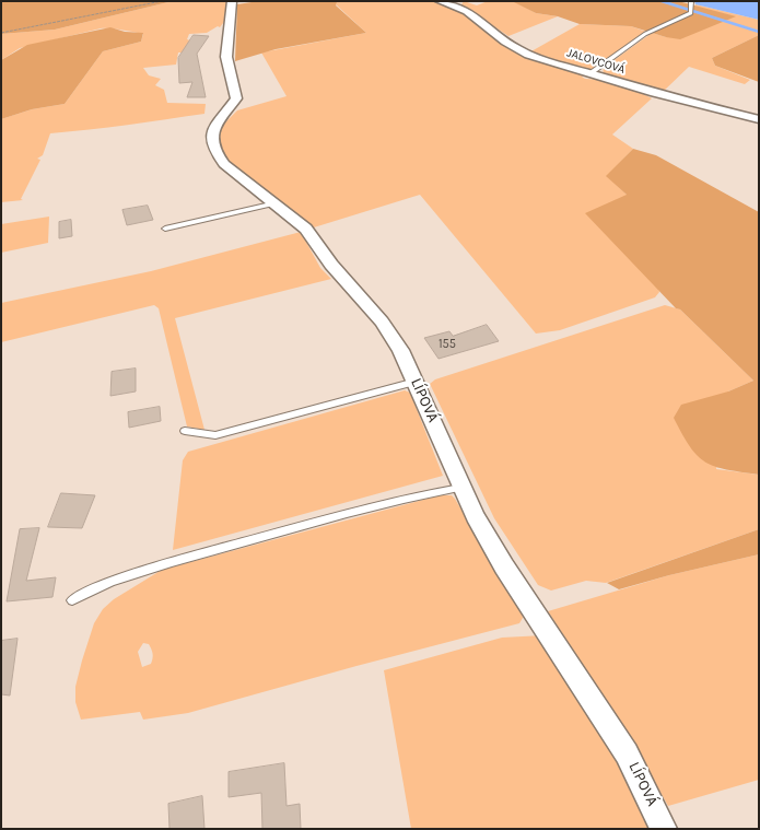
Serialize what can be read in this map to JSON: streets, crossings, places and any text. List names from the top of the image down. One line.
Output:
{"streets":{"street":["JALOVCOVÁ","LÍPOVÁ"]},"house_numbers":["155"]}
